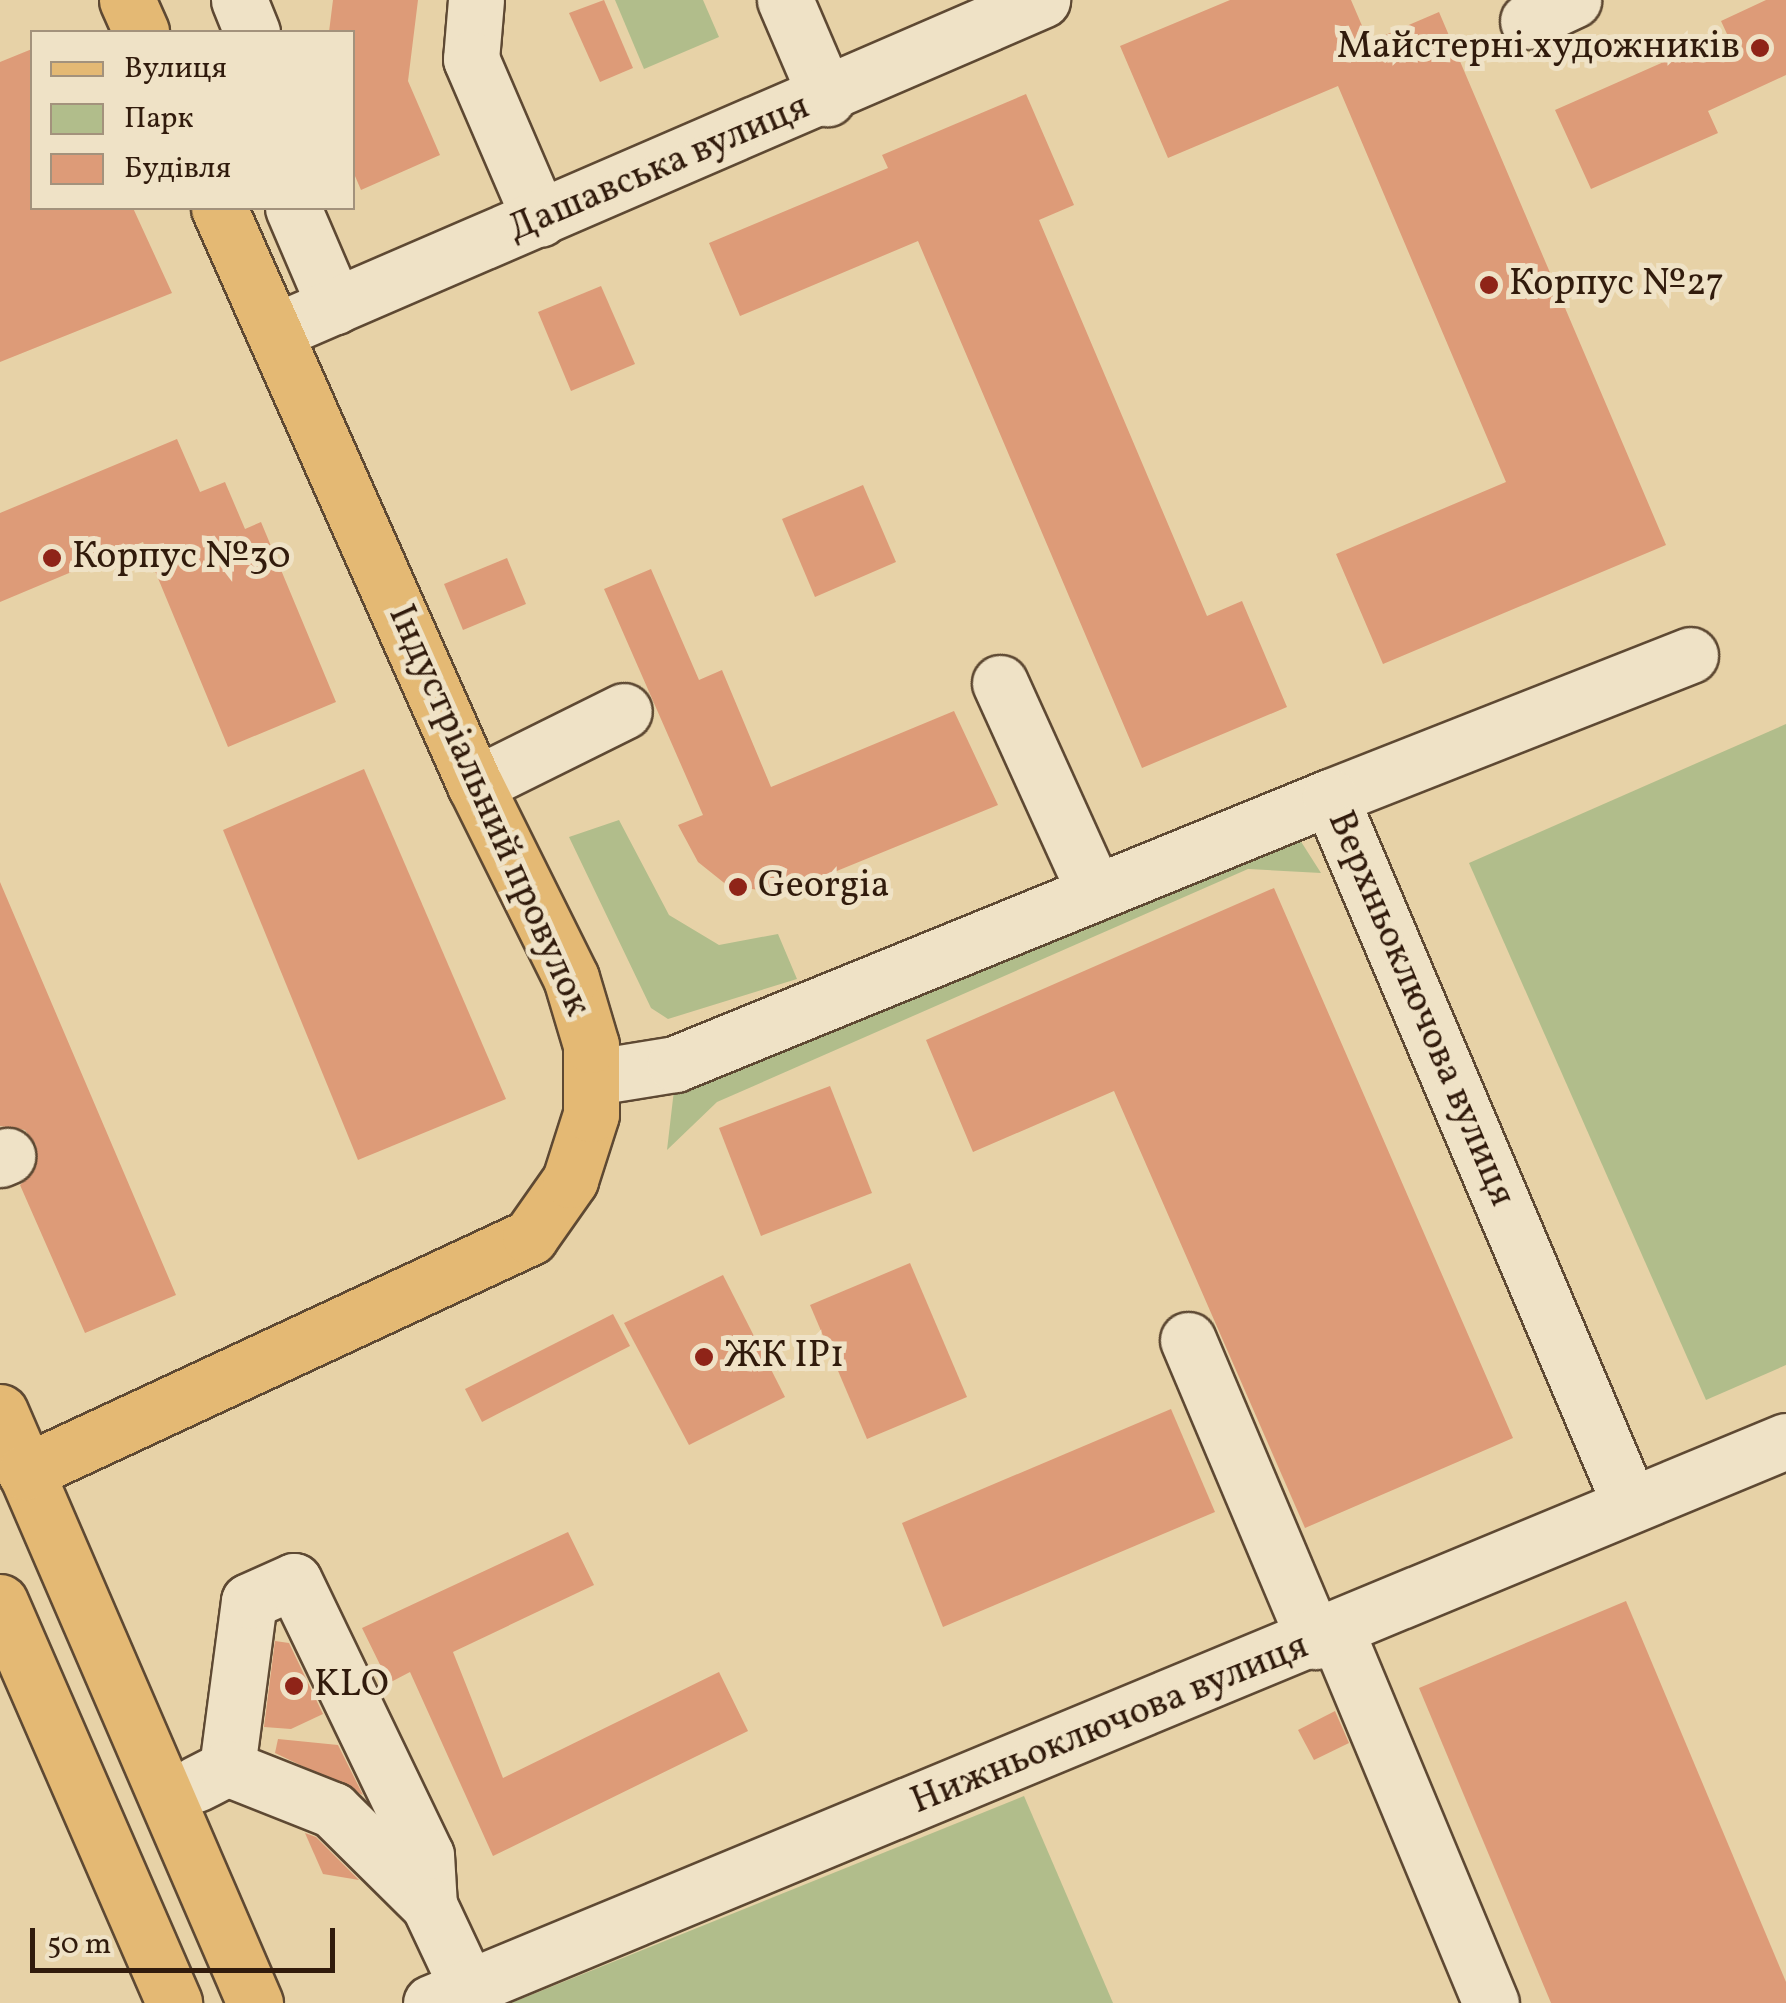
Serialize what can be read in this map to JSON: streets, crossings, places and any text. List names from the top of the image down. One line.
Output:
{"streets":{"main road":["Індустріальний провулок"],"street":["Дашавська вулиця","Верхньоключова вулиця","Нижньоключова вулиця"]},"crossings":[["Дашавська вулиця","Індустріальний провулок"],["Індустріальний провулок","Верхньоключова вулиця"],["Верхньоключова вулиця","Нижньоключова вулиця"]],"places":["Майстерні художників","Корпус №27","Корпус №30","Georgia","ЖК IP1","KLO"],"legend":["Вулиця","Парк","Будівля"],"scale_bar":"50 m"}
